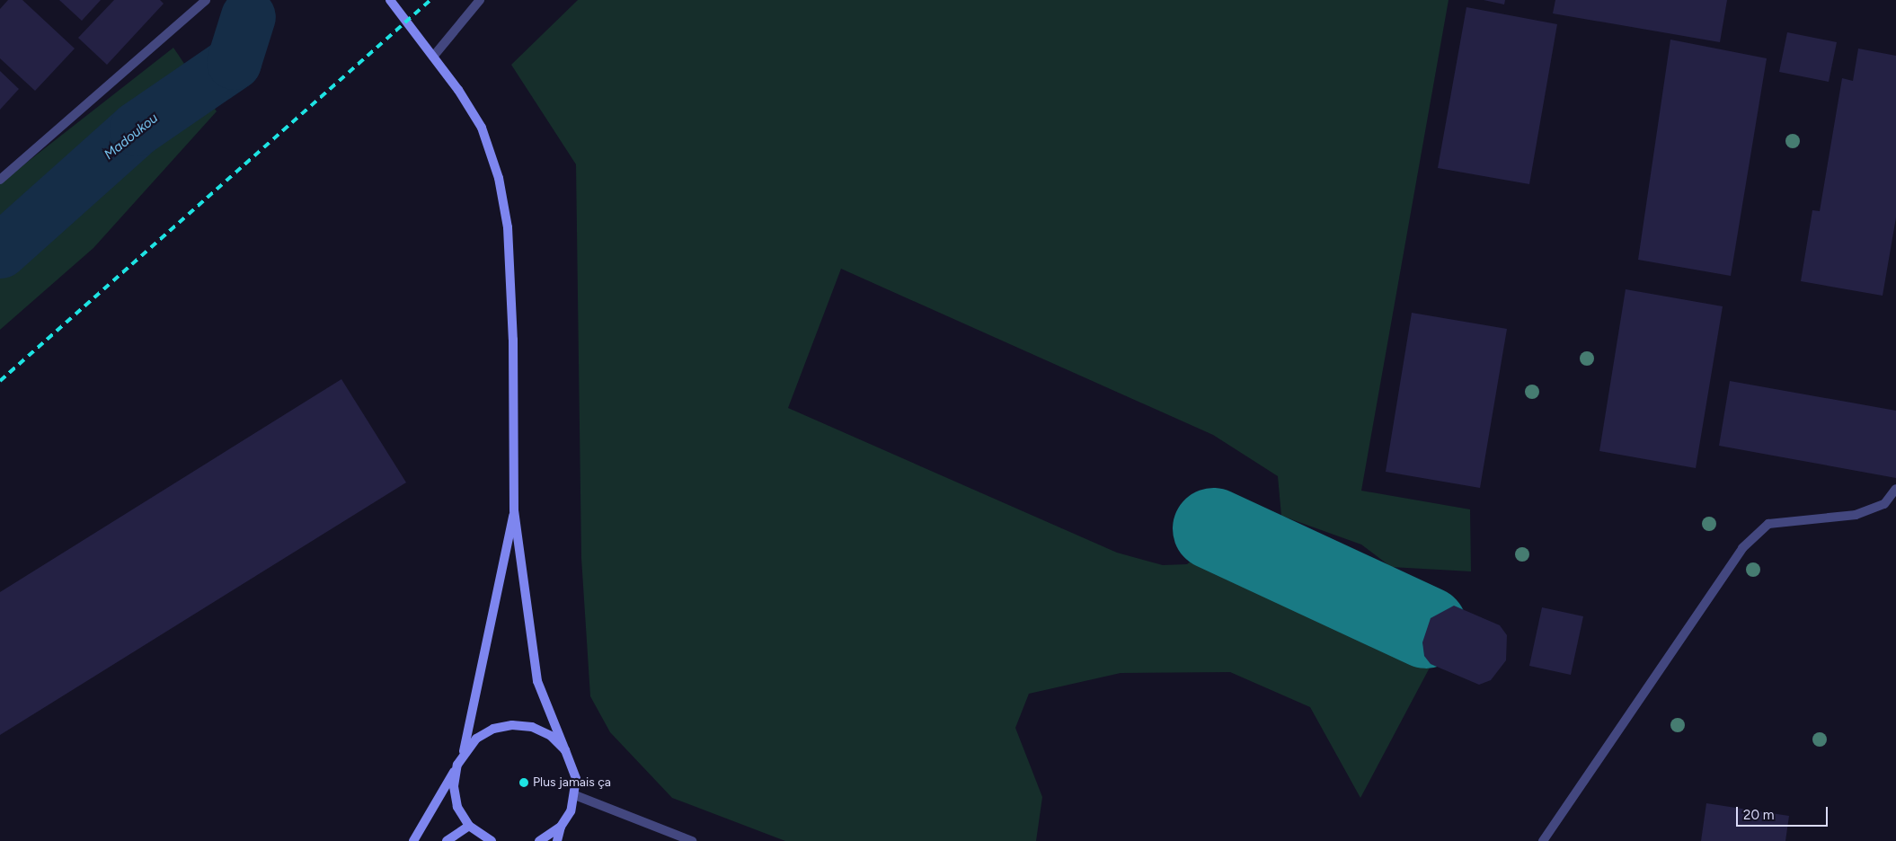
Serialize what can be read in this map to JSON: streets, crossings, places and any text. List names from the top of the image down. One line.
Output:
{"water":["Madoukou"],"places":["Plus jamais ça"],"scale_bar":"20 m"}
